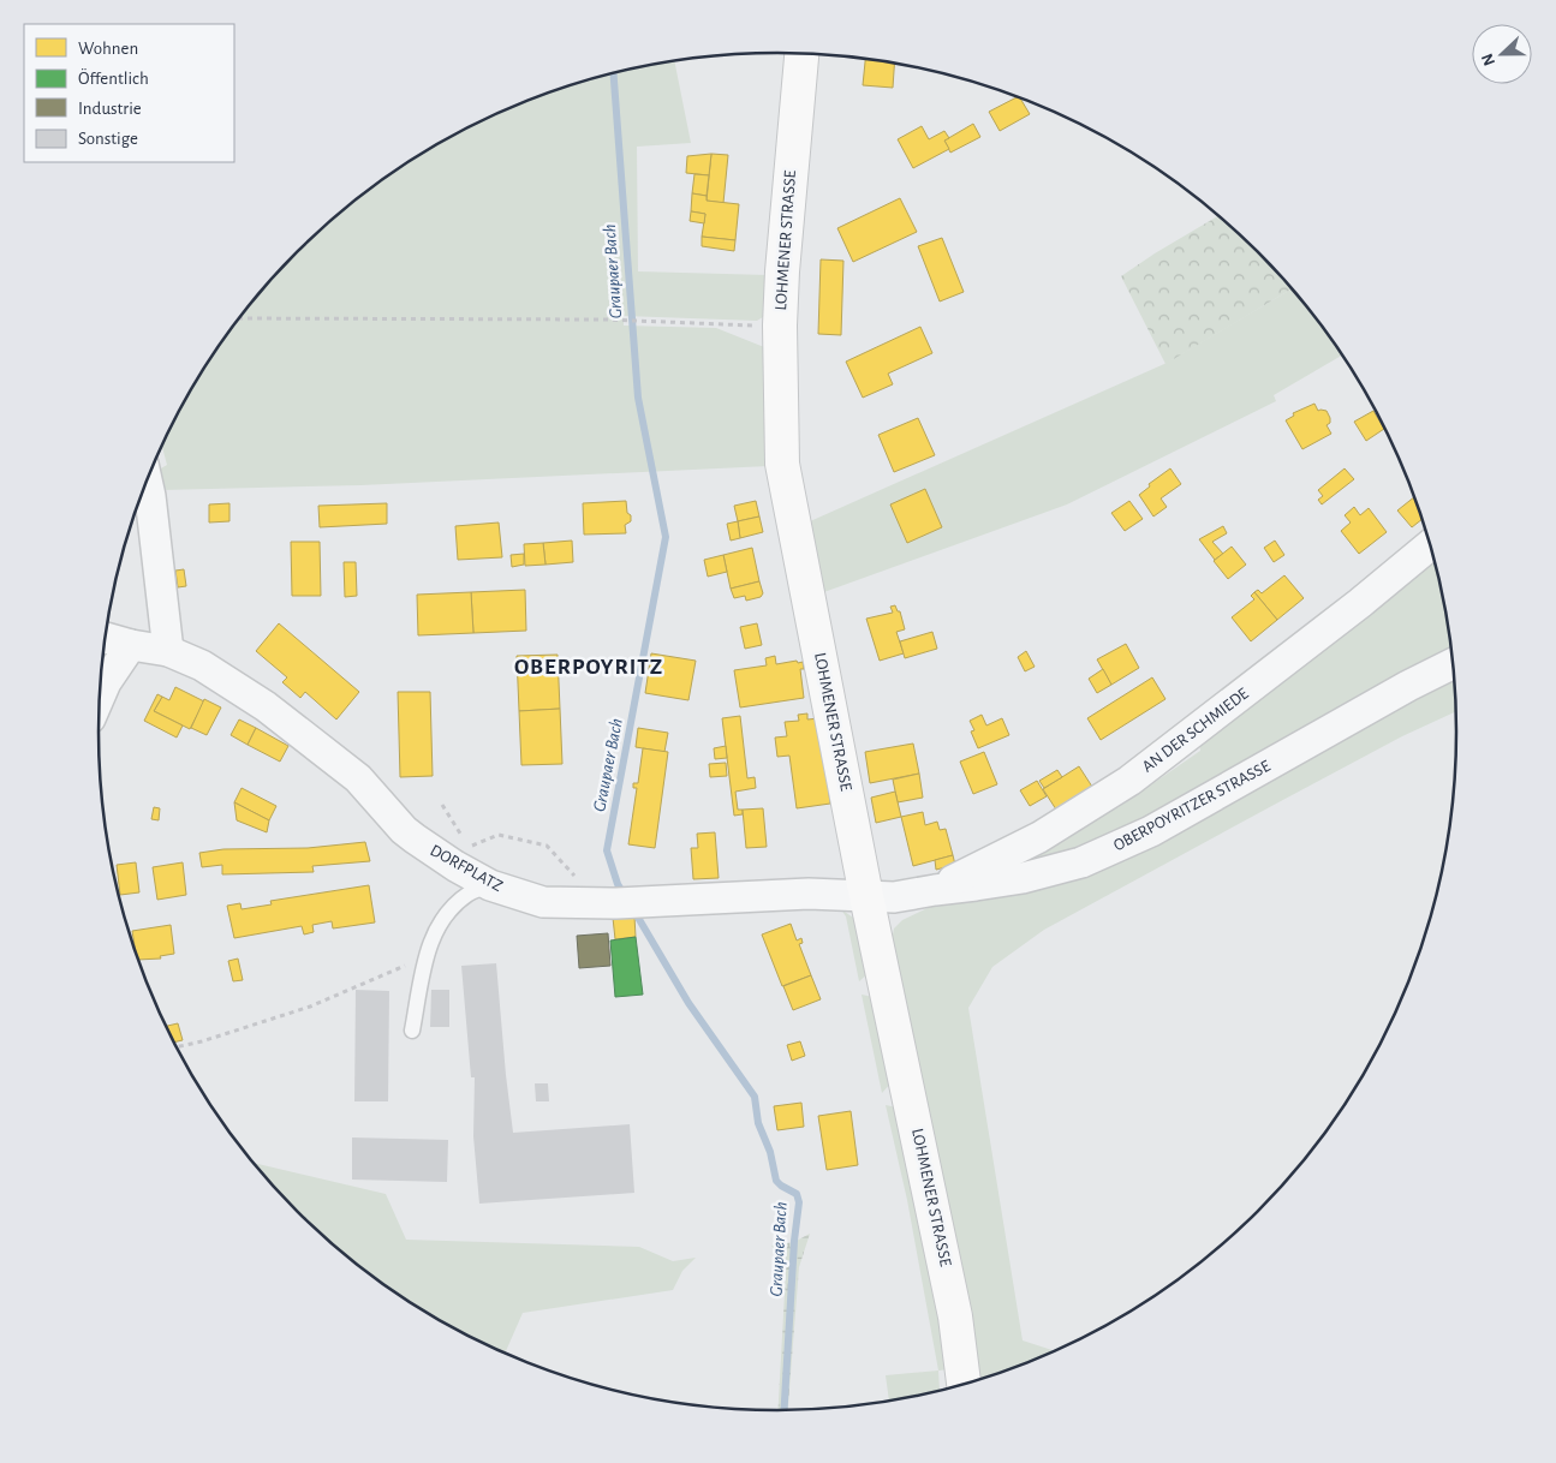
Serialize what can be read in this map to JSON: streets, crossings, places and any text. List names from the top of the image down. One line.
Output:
{"streets":{"main road":["LOHMENER STRASSE"],"street":["AN DER SCHMIEDE","OBERPOYRITZER STRASSE","DORFPLATZ"]},"crossings":[["LOHMENER STRASSE","OBERPOYRITZER STRASSE"],["LOHMENER STRASSE","DORFPLATZ"],["AN DER SCHMIEDE","OBERPOYRITZER STRASSE"],["OBERPOYRITZER STRASSE","DORFPLATZ"]],"districts":["OBERPOYRITZ"],"water":["Graupaer Bach"],"legend":["Wohnen","Öffentlich","Industrie","Sonstige"],"north":"left"}
